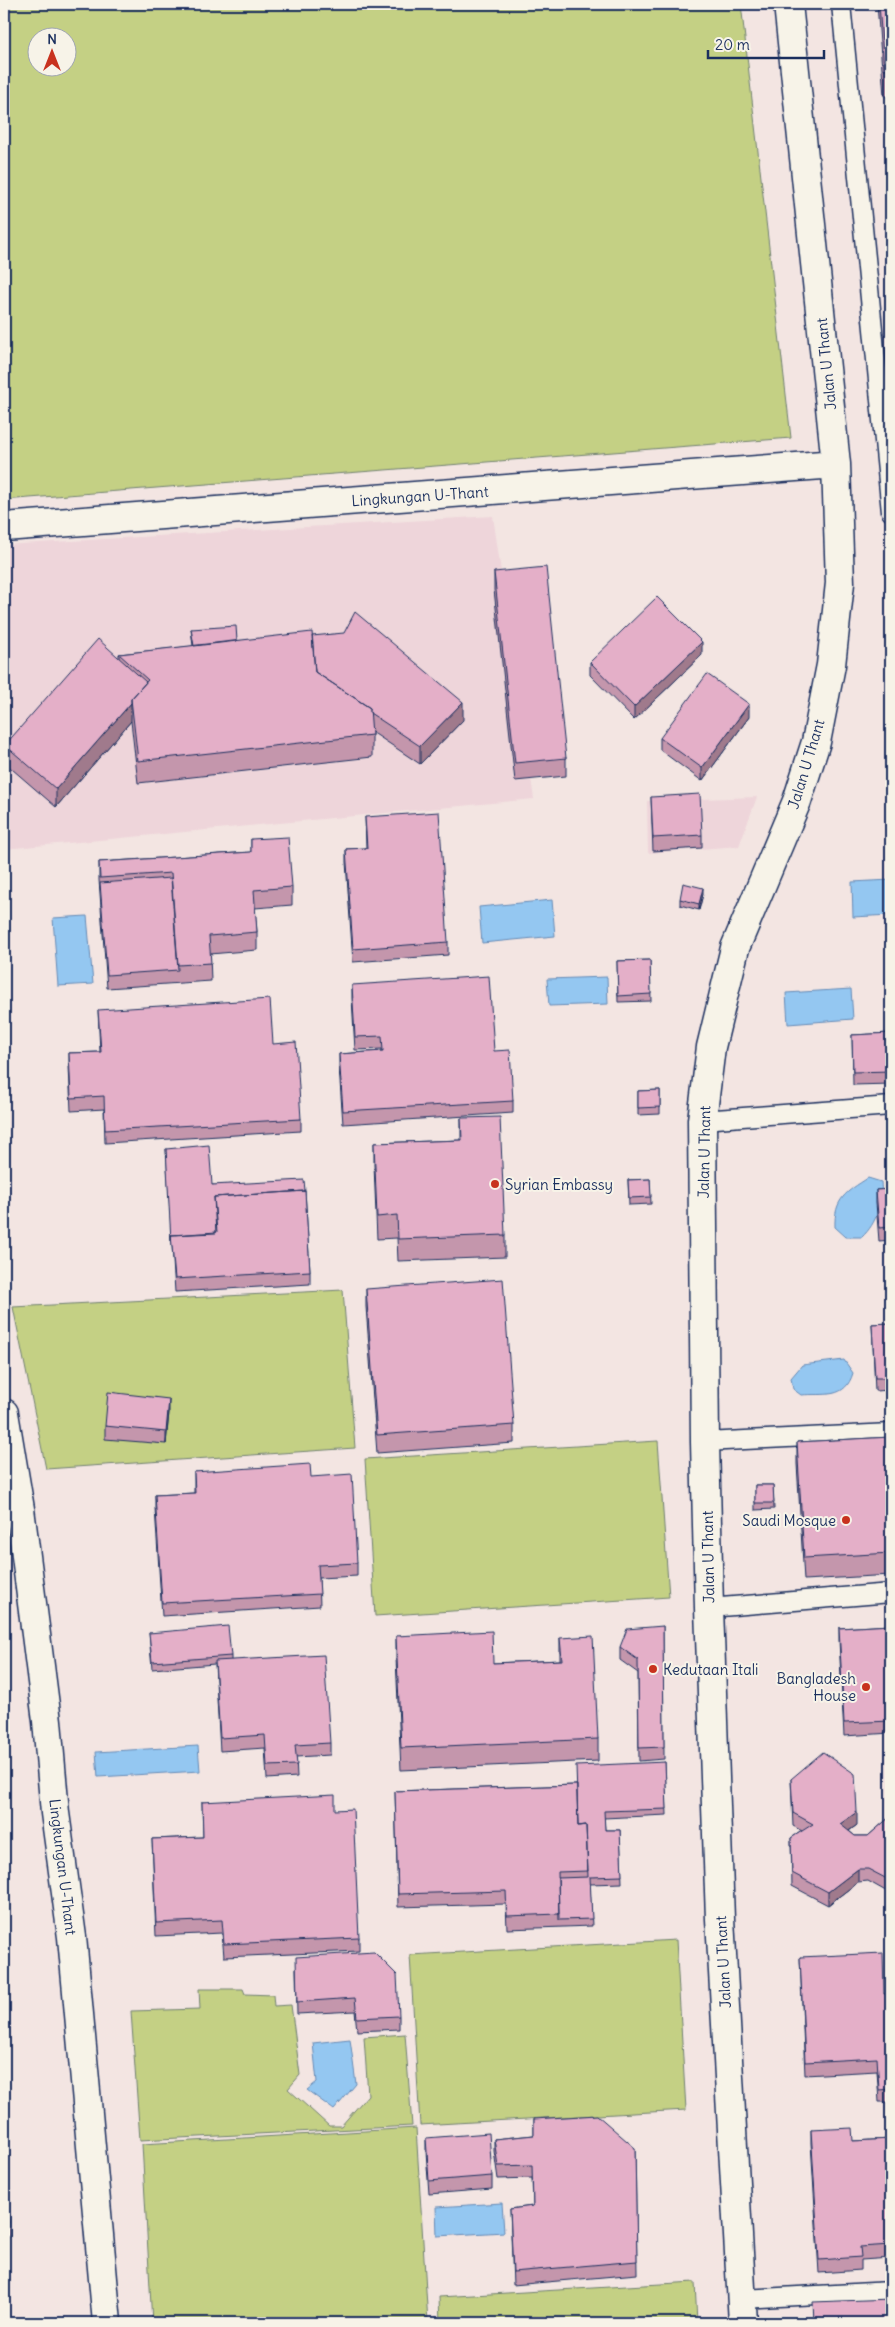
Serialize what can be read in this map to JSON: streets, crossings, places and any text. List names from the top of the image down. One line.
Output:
{"streets":{"street":["Jalan U Thant","Lingkungan U-Thant"]},"crossings":[["Jalan U Thant","Lingkungan U-Thant"]],"places":["Syrian Embassy","Saudi Mosque","Kedutaan Itali","Bangladesh House"],"scale_bar":"20 m","north":"top"}
